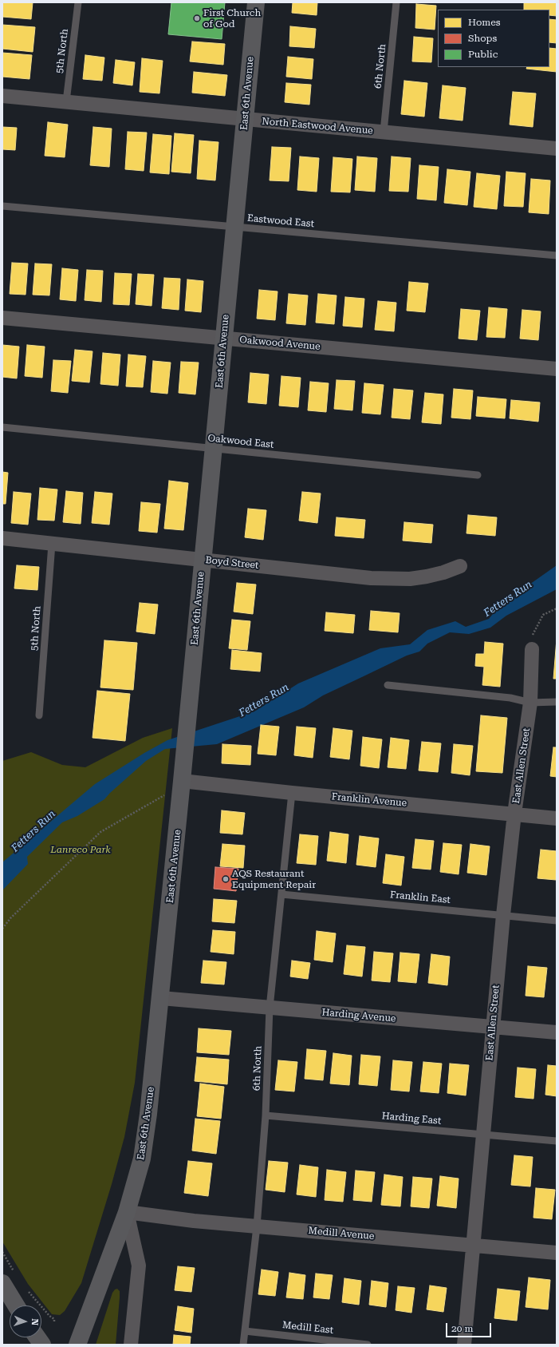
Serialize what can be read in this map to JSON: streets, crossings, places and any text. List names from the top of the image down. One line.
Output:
{"streets":{"street":["East 6th Avenue","North Eastwood Avenue","Oakwood Avenue","Boyd Street","East Allen Street","Franklin Avenue","Harding Avenue","Medill Avenue"],"lane":["5th North","6th North","Eastwood East","Oakwood East","Franklin East","Harding East","Medill East"]},"crossings":[["5th North","North Eastwood Avenue"],["5th North","Boyd Street"],["6th North","North Eastwood Avenue"],["6th North","Franklin Avenue"],["6th North","Franklin East"],["6th North","Harding Avenue"],["6th North","Harding East"],["6th North","Medill Avenue"],["6th North","Medill East"],["East 6th Avenue","North Eastwood Avenue"],["East 6th Avenue","Eastwood East"],["East 6th Avenue","Oakwood Avenue"],["East 6th Avenue","Oakwood East"],["East 6th Avenue","Boyd Street"],["East 6th Avenue","Franklin Avenue"],["East 6th Avenue","Harding Avenue"],["East 6th Avenue","Medill Avenue"],["East Allen Street","Franklin Avenue"],["East Allen Street","Franklin East"],["East Allen Street","Harding Avenue"],["East Allen Street","Harding East"],["East Allen Street","Medill Avenue"]],"water":["Fetters Run"],"parks":["Lanreco Park"],"places":["First Church of God","AQS Restaurant Equipment Repair"],"legend":["Homes","Shops","Public"],"scale_bar":"20 m","north":"right"}
